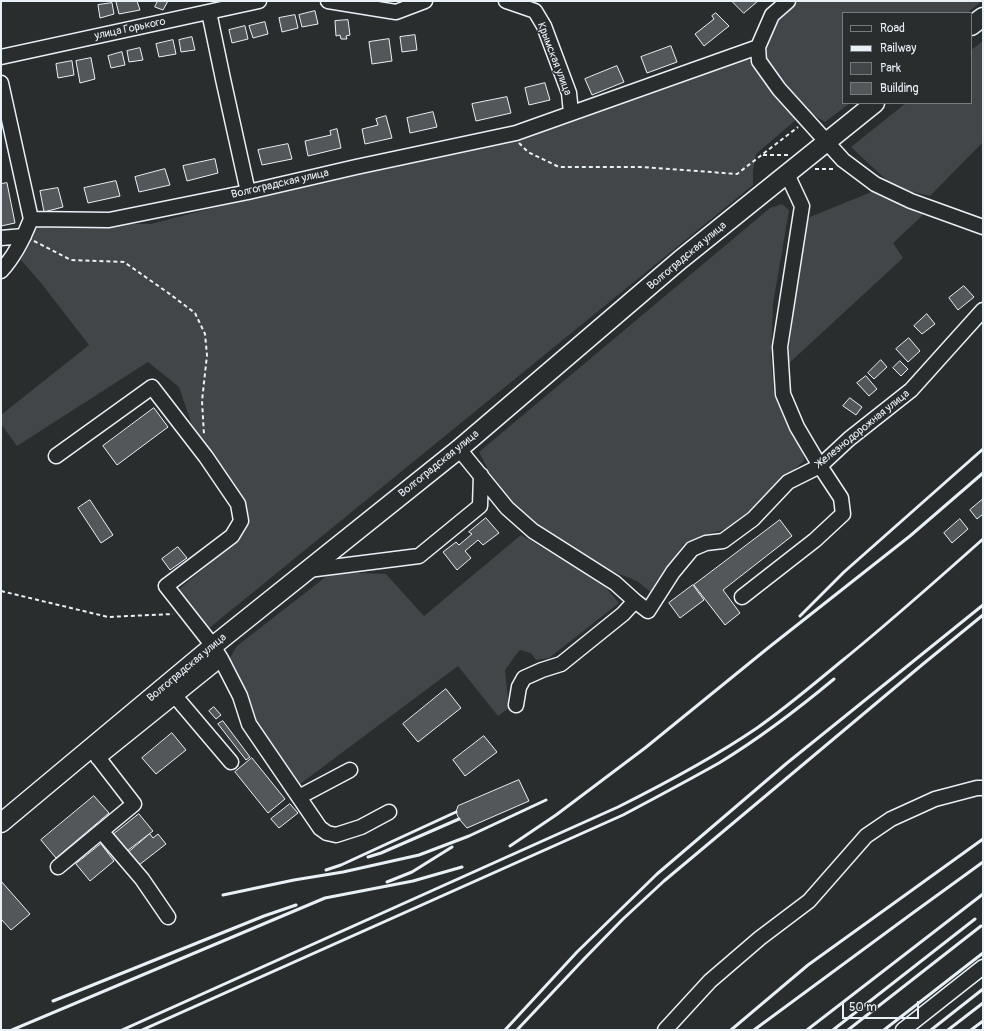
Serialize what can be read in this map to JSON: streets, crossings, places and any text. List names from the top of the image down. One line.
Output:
{"streets":{"main road":["Волгоградская улица"],"street":["улица Горького","Крымская улица","Железнодорожная улица"]},"crossings":[["Крымская улица","Волгоградская улица"]],"legend":["Road","Railway","Park","Building"],"scale_bar":"50 m"}
